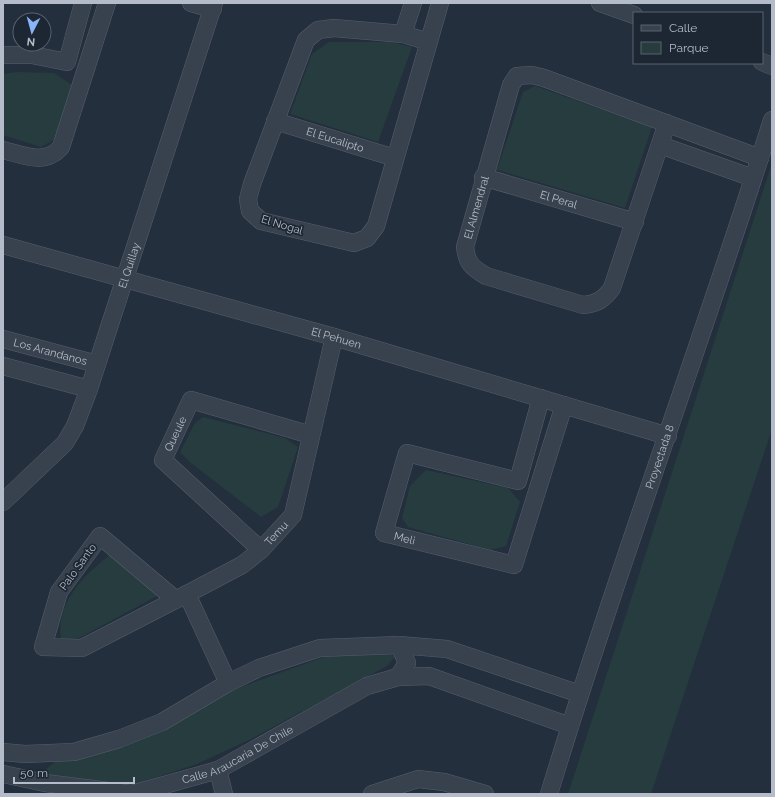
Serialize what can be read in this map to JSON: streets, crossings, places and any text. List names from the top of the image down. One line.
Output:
{"streets":{"street":["El Eucalipto","El Peral","El Almendral","El Nogal","El Quillay","El Pehuen","Los Arandanos","Queule","Proyectada 8","Temu","Meli","Palo Santo","Calle Araucaria De Chile"]},"crossings":[["El Eucalipto","El Nogal"],["El Peral","El Almendral"],["El Almendral","Proyectada 8"],["El Quillay","El Pehuen"],["El Quillay","Los Arandanos"],["El Pehuen","Proyectada 8"],["El Pehuen","Temu"],["El Pehuen","Meli"],["Queule","Temu"],["Proyectada 8","Calle Araucaria De Chile"],["Temu","Palo Santo"]],"legend":["Calle","Parque"],"scale_bar":"50 m","north":"bottom"}
